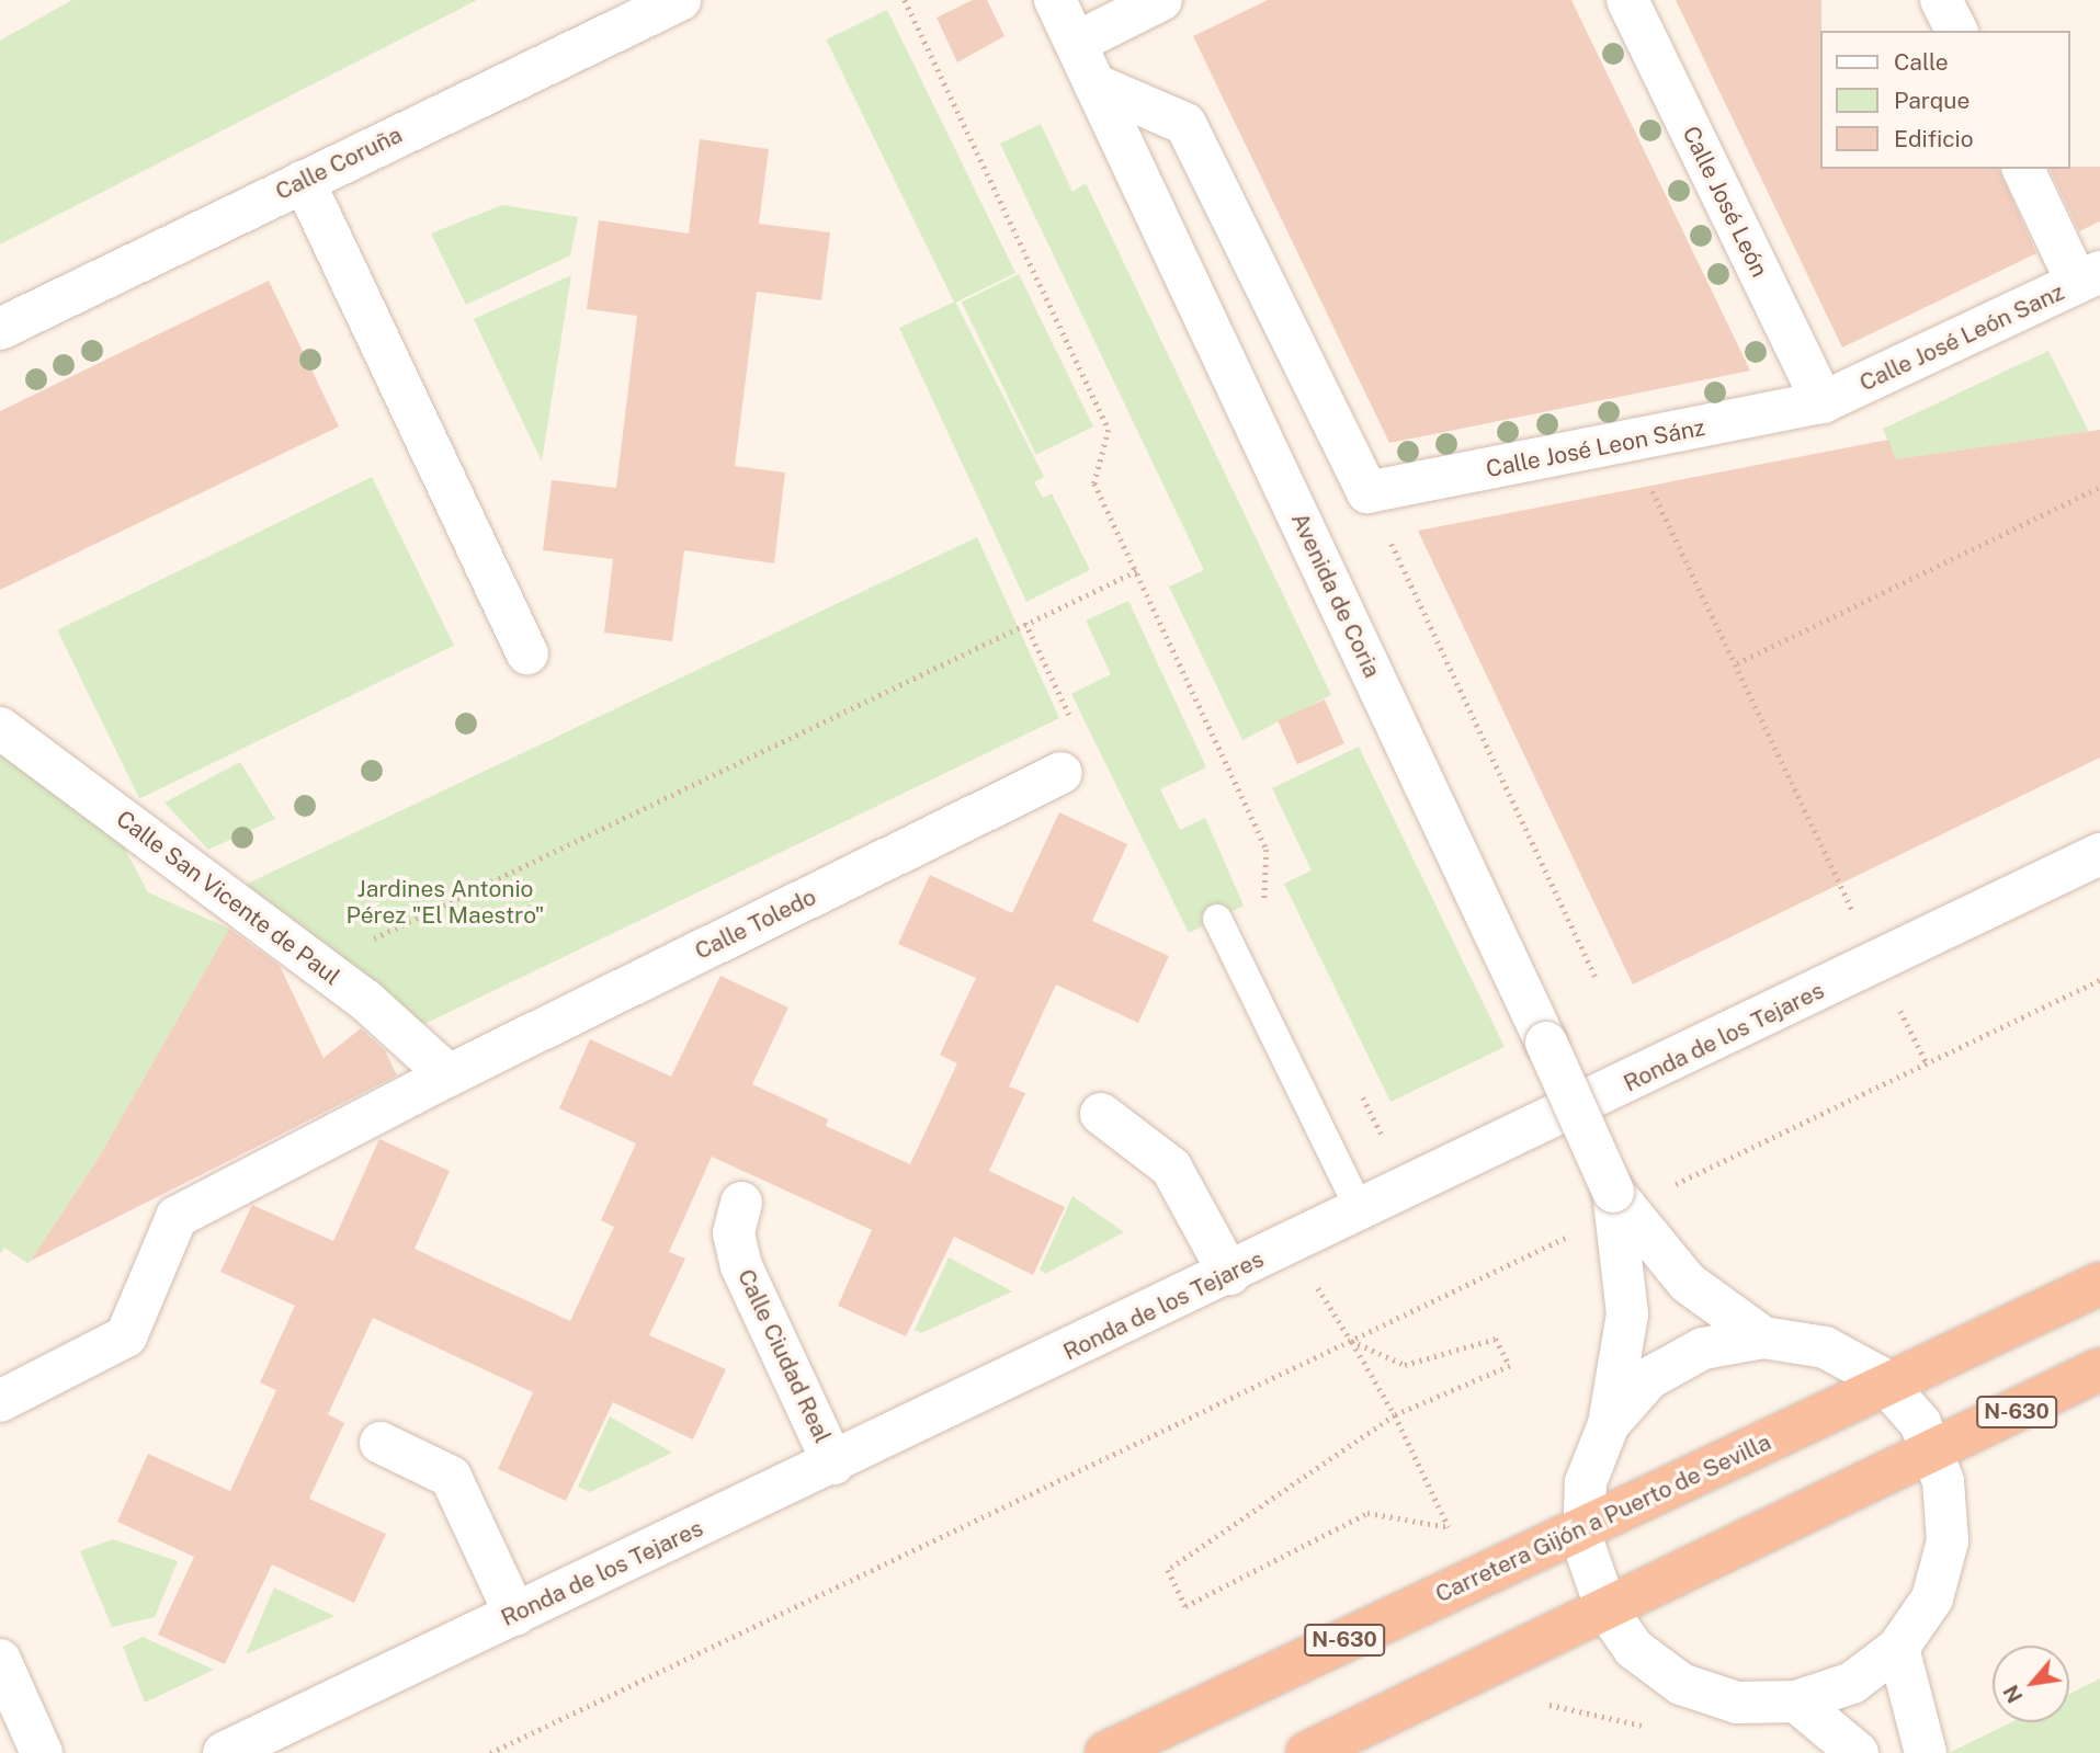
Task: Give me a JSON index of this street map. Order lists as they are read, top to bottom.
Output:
{
  "streets": {
    "highway": ["N-630", "Carretera Gijón a Puerto de Sevilla"],
    "street": [
      "Calle Coruña",
      "Calle José León",
      "Calle José León Sanz",
      "Calle José Leon Sánz",
      "Avenida de Coria",
      "Calle San Vicente de Paul",
      "Calle Toledo",
      "Ronda de los Tejares",
      "Calle Ciudad Real"
    ]
  },
  "crossings": [
    ["Calle José León", "Calle José León Sanz"],
    ["Calle José León", "Calle José Leon Sánz"],
    ["Calle José León Sanz", "Calle José Leon Sánz"],
    ["Calle San Vicente de Paul", "Calle Toledo"],
    ["Ronda de los Tejares", "Calle Ciudad Real"]
  ],
  "parks": ["Jardines Antonio Pérez \"El Maestro\""],
  "legend": ["Calle", "Parque", "Edificio"],
  "north": "bottom left"
}
